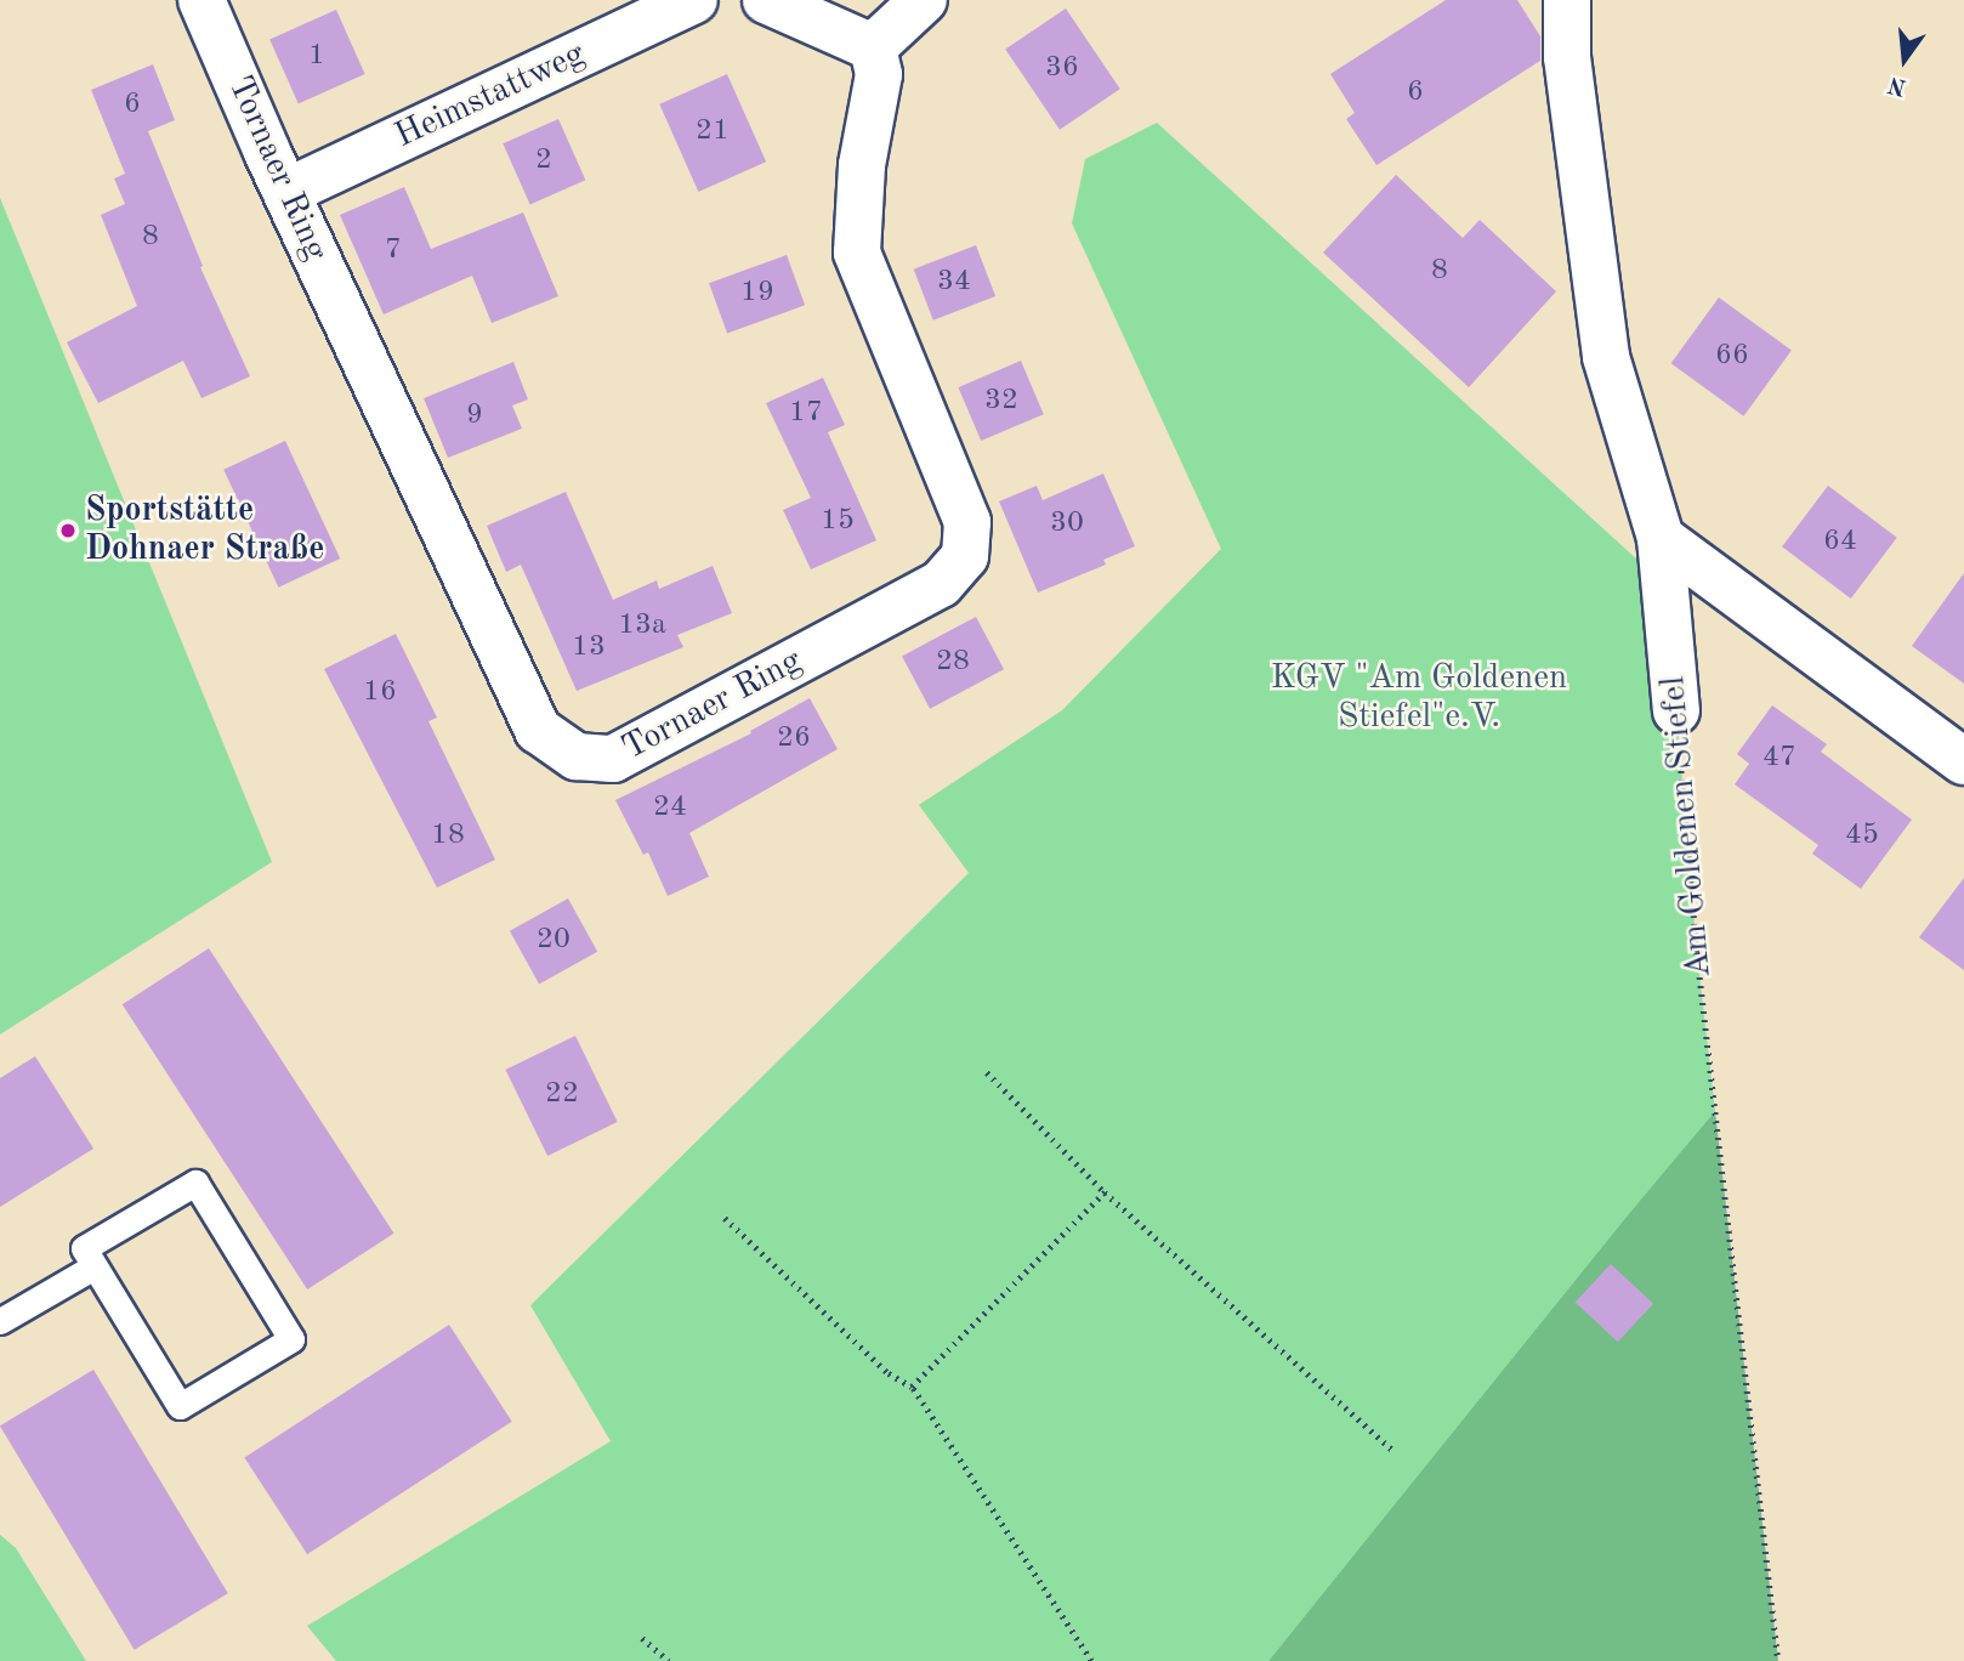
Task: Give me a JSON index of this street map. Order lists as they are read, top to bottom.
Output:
{
  "streets": {
    "street": ["Heimstattweg", "Tornaer Ring", "Am Goldenen Stiefel"]
  },
  "crossings": [
    ["Heimstattweg", "Tornaer Ring"]
  ],
  "parks": ["KGV \"Am Goldenen Stiefel\"e.V."],
  "places": ["Sportstätte Dohnaer Straße"],
  "house_numbers": [
    "1",
    "36",
    "6",
    "6",
    "21",
    "2",
    "8",
    "7",
    "8",
    "34",
    "19",
    "66",
    "32",
    "17",
    "9",
    "15",
    "30",
    "64",
    "13a",
    "13",
    "28",
    "16",
    "26",
    "47",
    "24",
    "18",
    "45",
    "20",
    "22"
  ],
  "north": "bottom"
}
